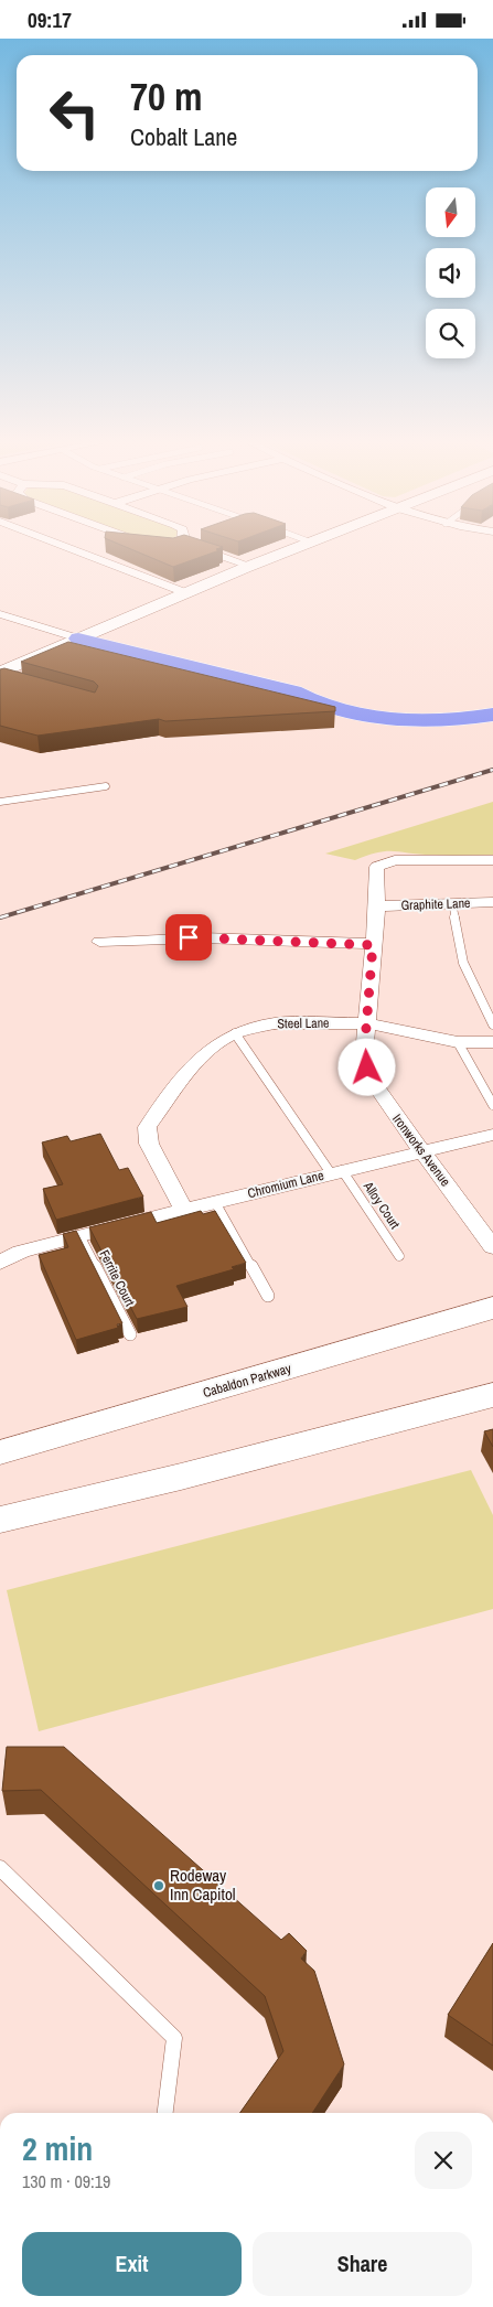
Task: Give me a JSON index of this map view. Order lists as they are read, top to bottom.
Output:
{
  "streets": {
    "main road": ["Cabaldon Parkway"],
    "street": [
      "Graphite Lane",
      "Steel Lane",
      "Ironworks Avenue",
      "Chromium Lane"
    ],
    "lane": ["Alloy Court", "Ferrite Court"]
  },
  "crossings": [
    ["Graphite Lane", "Ironworks Avenue"],
    ["Steel Lane", "Ironworks Avenue"],
    ["Steel Lane", "Chromium Lane"],
    ["Steel Lane", "Alloy Court"],
    ["Ironworks Avenue", "Chromium Lane"],
    ["Chromium Lane", "Alloy Court"],
    ["Chromium Lane", "Ferrite Court"]
  ],
  "places": ["Rodeway Inn Capitol"],
  "north": "bottom",
  "page": {
    "status": "09:17",
    "turn": ["70 m", "Cobalt Lane"],
    "heading": ["2 min", "130 m · 09:19"],
    "buttons": ["Exit", "Share"]
  }
}
